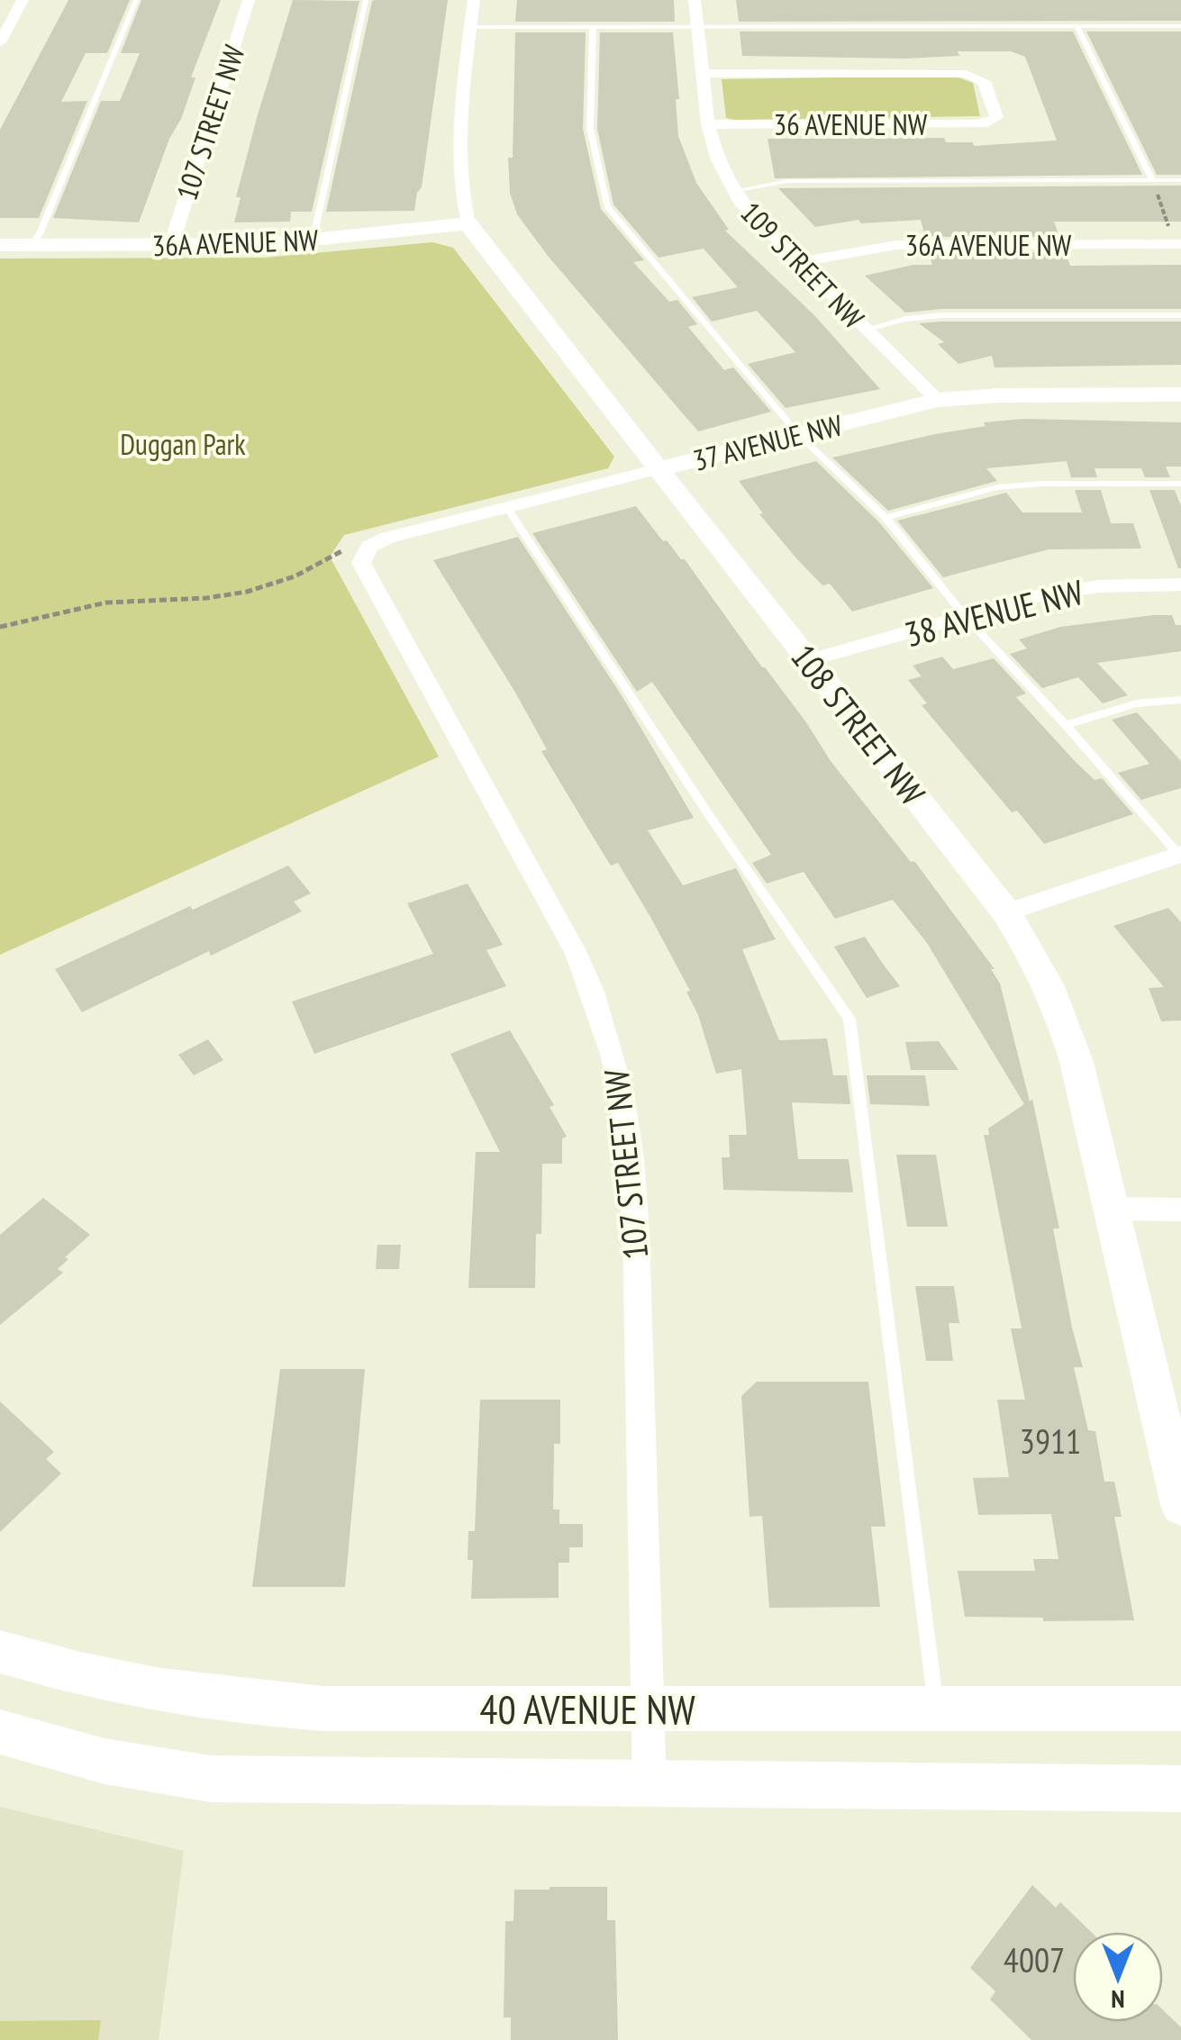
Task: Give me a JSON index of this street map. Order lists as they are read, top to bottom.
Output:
{
  "streets": {
    "street": [
      "107 STREET NW",
      "36 AVENUE NW",
      "36A AVENUE NW",
      "109 STREET NW",
      "37 AVENUE NW",
      "38 AVENUE NW",
      "108 STREET NW",
      "40 AVENUE NW"
    ]
  },
  "crossings": [
    ["107 STREET NW", "36A AVENUE NW"],
    ["107 STREET NW", "37 AVENUE NW"],
    ["107 STREET NW", "40 AVENUE NW"],
    ["36 AVENUE NW", "109 STREET NW"],
    ["36A AVENUE NW", "109 STREET NW"],
    ["36A AVENUE NW", "108 STREET NW"],
    ["109 STREET NW", "37 AVENUE NW"],
    ["37 AVENUE NW", "108 STREET NW"],
    ["38 AVENUE NW", "108 STREET NW"]
  ],
  "parks": ["Duggan Park"],
  "house_numbers": ["3911", "4007"],
  "north": "bottom"
}
